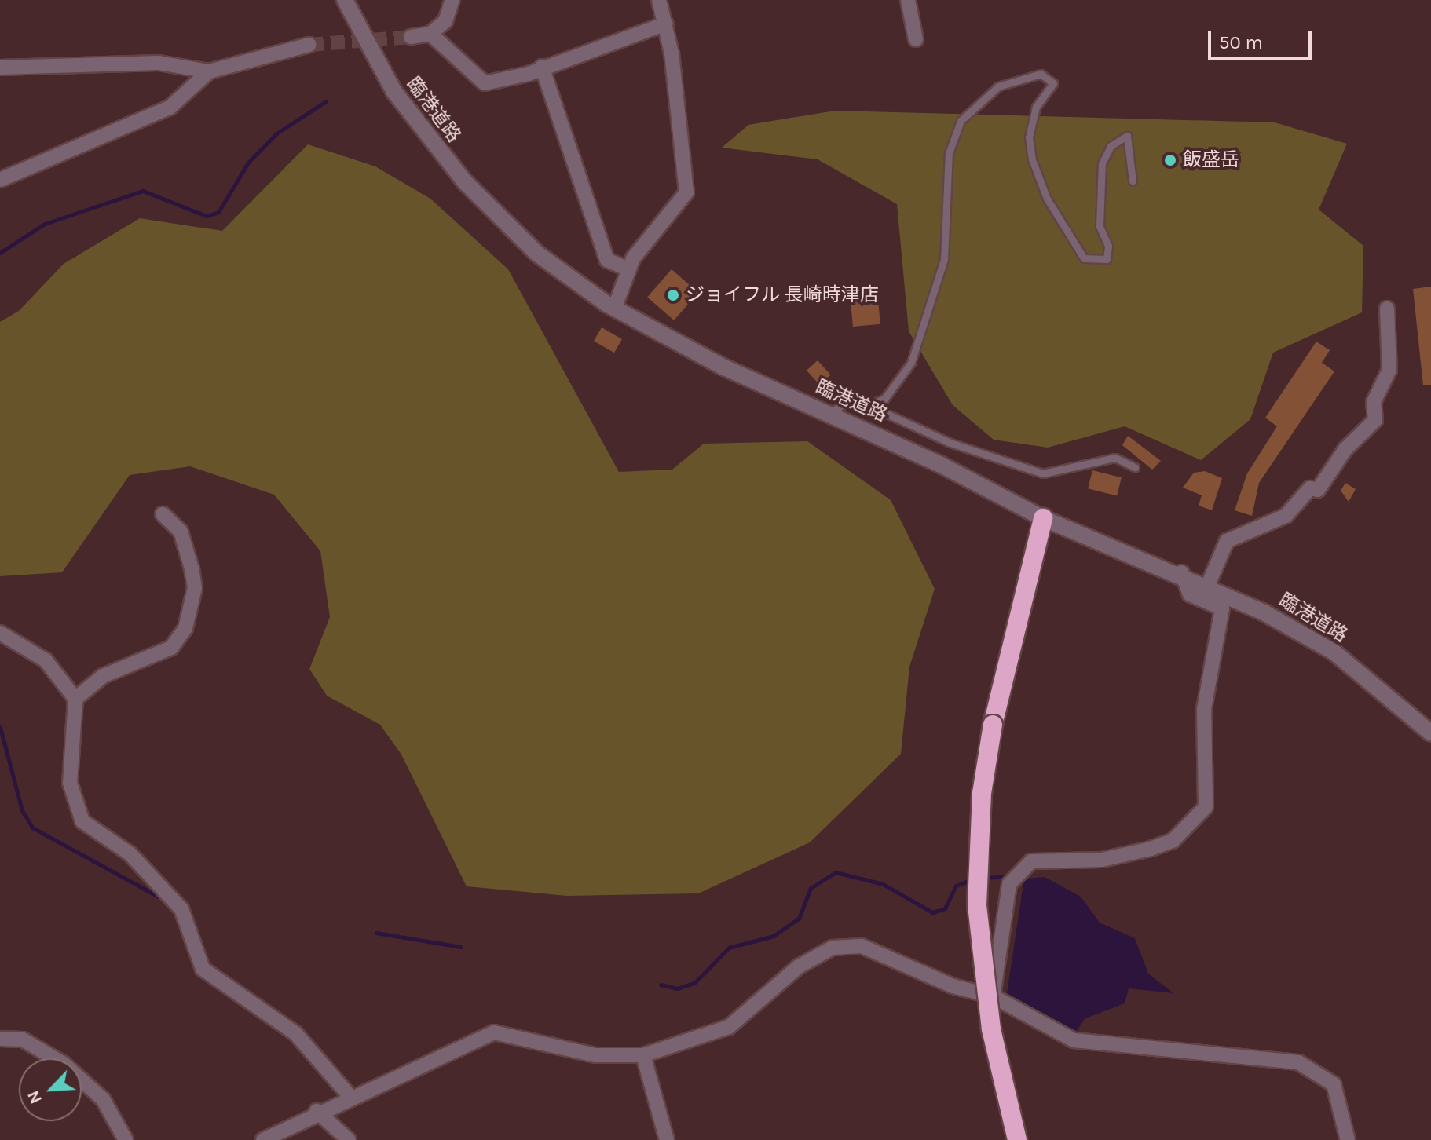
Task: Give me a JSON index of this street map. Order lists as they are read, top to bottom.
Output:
{
  "streets": {
    "street": ["臨港道路"]
  },
  "places": ["飯盛岳", "ジョイフル 長崎時津店"],
  "scale_bar": "50 m",
  "north": "bottom left"
}
